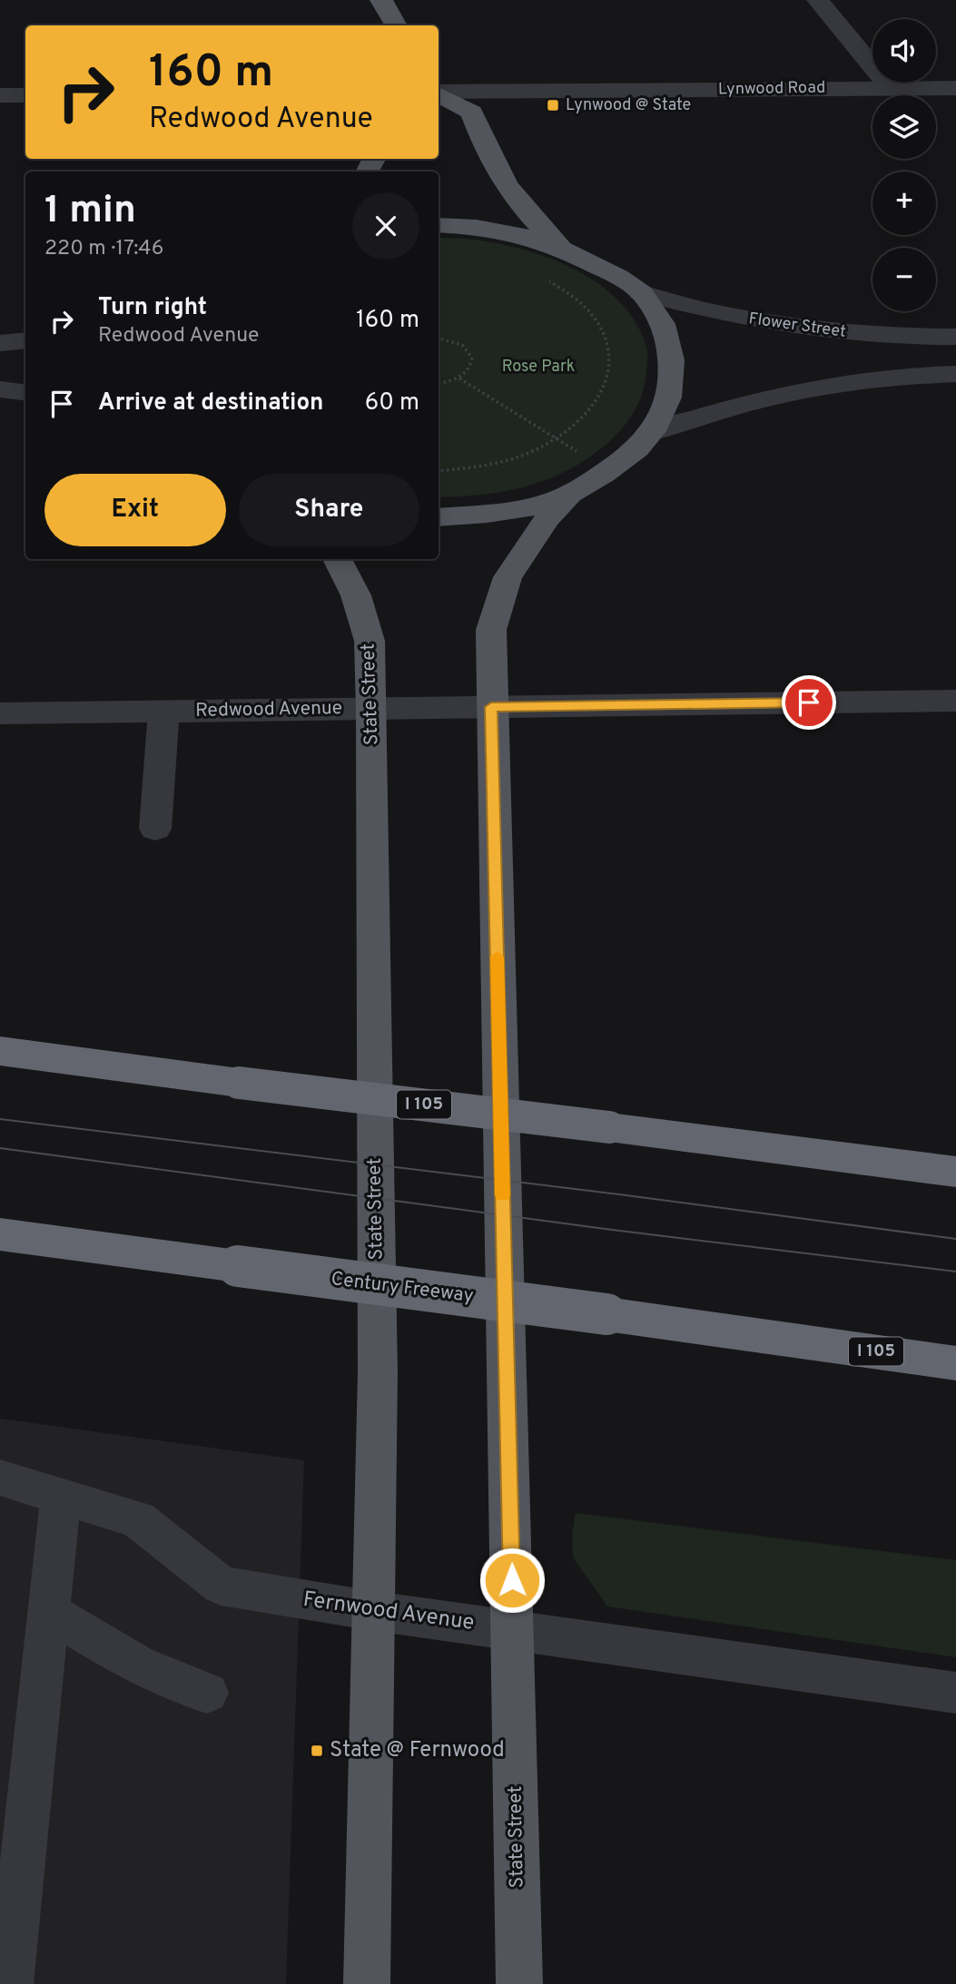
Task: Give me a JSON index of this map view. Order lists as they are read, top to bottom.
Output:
{
  "streets": {
    "highway": ["I 105", "Century Freeway"],
    "main road": ["State Street"],
    "street": [
      "Lynwood Road",
      "Flower Street",
      "Redwood Avenue",
      "Fernwood Avenue"
    ]
  },
  "crossings": [
    ["State Street", "Redwood Avenue"],
    ["State Street", "Fernwood Avenue"]
  ],
  "parks": ["Rose Park"],
  "places": {
    "transit": ["Lynwood @ State", "State @ Fernwood"]
  },
  "page": {
    "map_buttons": ["+", "−"],
    "turn": ["160 m", "Redwood Avenue"],
    "heading": ["1 min", "220 m · 17:46"],
    "list": [
      {
        "name": "Turn right",
        "note": "Redwood Avenue",
        "value": "160 m"
      },
      {
        "name": "Arrive at destination",
        "value": "60 m"
      }
    ],
    "buttons": ["Exit", "Share"]
  }
}
